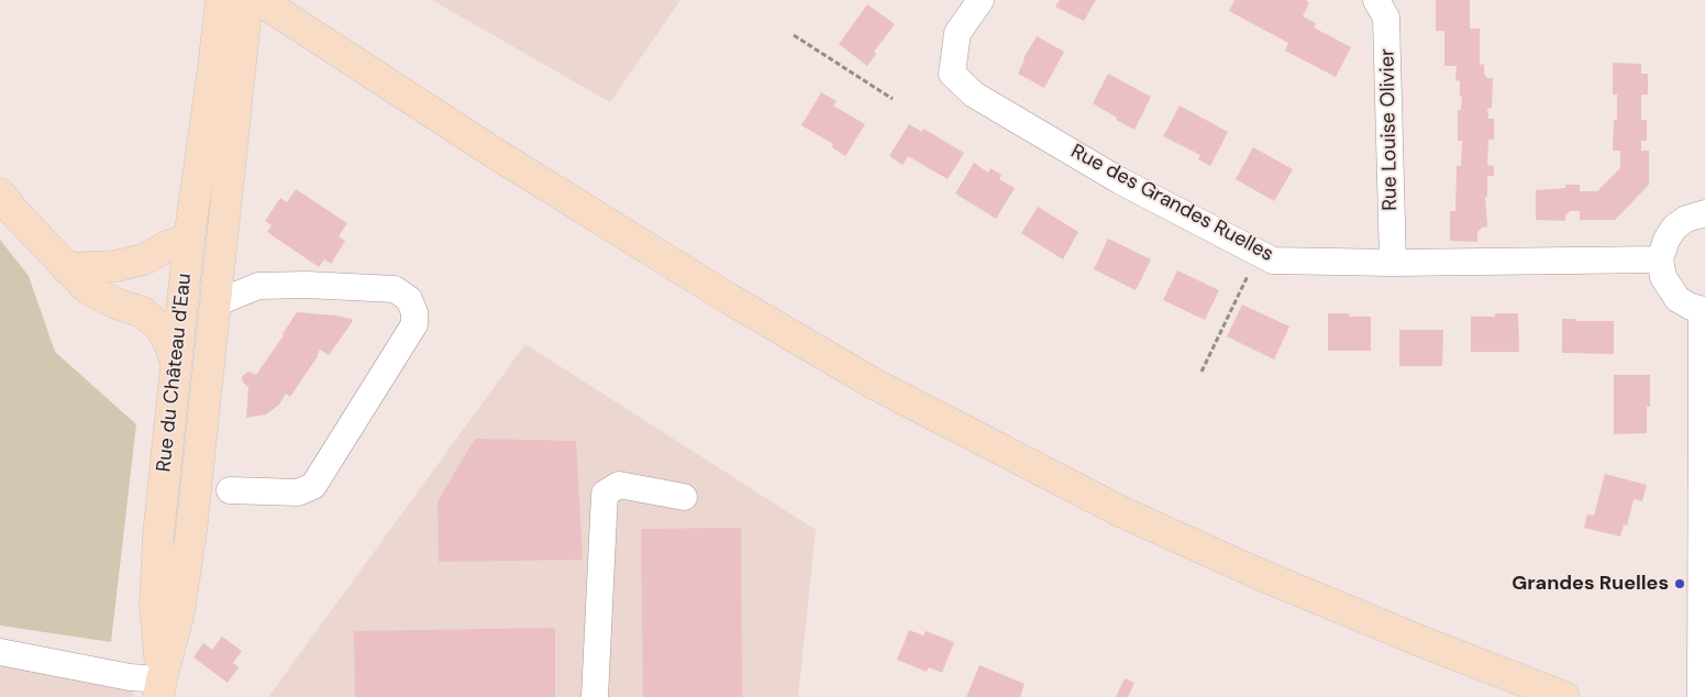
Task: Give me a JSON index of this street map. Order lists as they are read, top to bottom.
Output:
{
  "streets": {
    "main road": ["Rue du Château d'Eau"],
    "street": ["Rue Louise Olivier", "Rue des Grandes Ruelles"]
  },
  "crossings": [
    ["Rue Louise Olivier", "Rue des Grandes Ruelles"]
  ],
  "places": ["Grandes Ruelles"]
}
